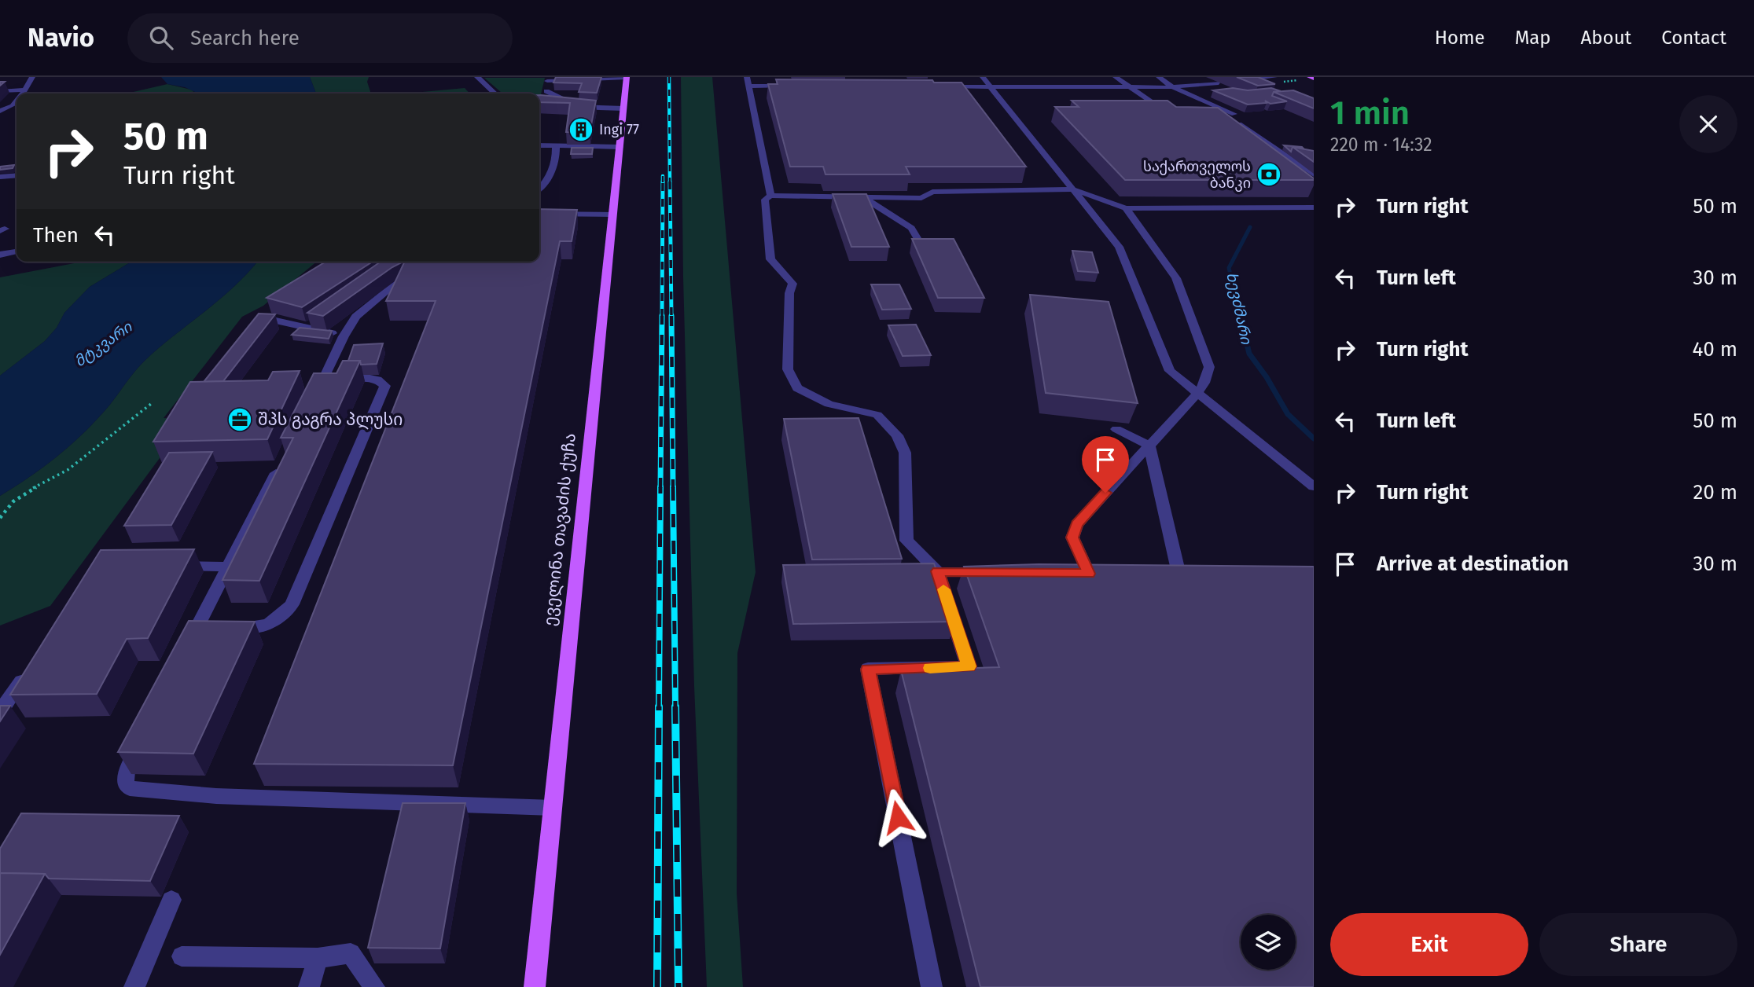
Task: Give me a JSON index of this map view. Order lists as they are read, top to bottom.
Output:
{
  "streets": {
    "main road": ["ეველინა თავაძის ქუჩა"]
  },
  "water": ["ხევძმარი", "მტკვარი"],
  "places": {
    "building": ["Ingi 77"],
    "bank": ["საქართველოს ბანკი"],
    "office": ["შპს გაგრა პლუსი"]
  },
  "page": {
    "header": "Navio",
    "search": "Search here",
    "nav": [
      "Home",
      "Map",
      "About",
      "Contact"
    ],
    "heading": ["1 min", "220 m · 14:32"],
    "turn": ["50 m", "Turn right"],
    "list": [
      {
        "name": "Turn right",
        "value": "50 m"
      },
      {
        "name": "Turn left",
        "value": "30 m"
      },
      {
        "name": "Turn right",
        "value": "40 m"
      },
      {
        "name": "Turn left",
        "value": "50 m"
      },
      {
        "name": "Turn right",
        "value": "20 m"
      },
      {
        "name": "Arrive at destination",
        "value": "30 m"
      }
    ],
    "then": "Then",
    "buttons": ["Exit", "Share"]
  }
}
